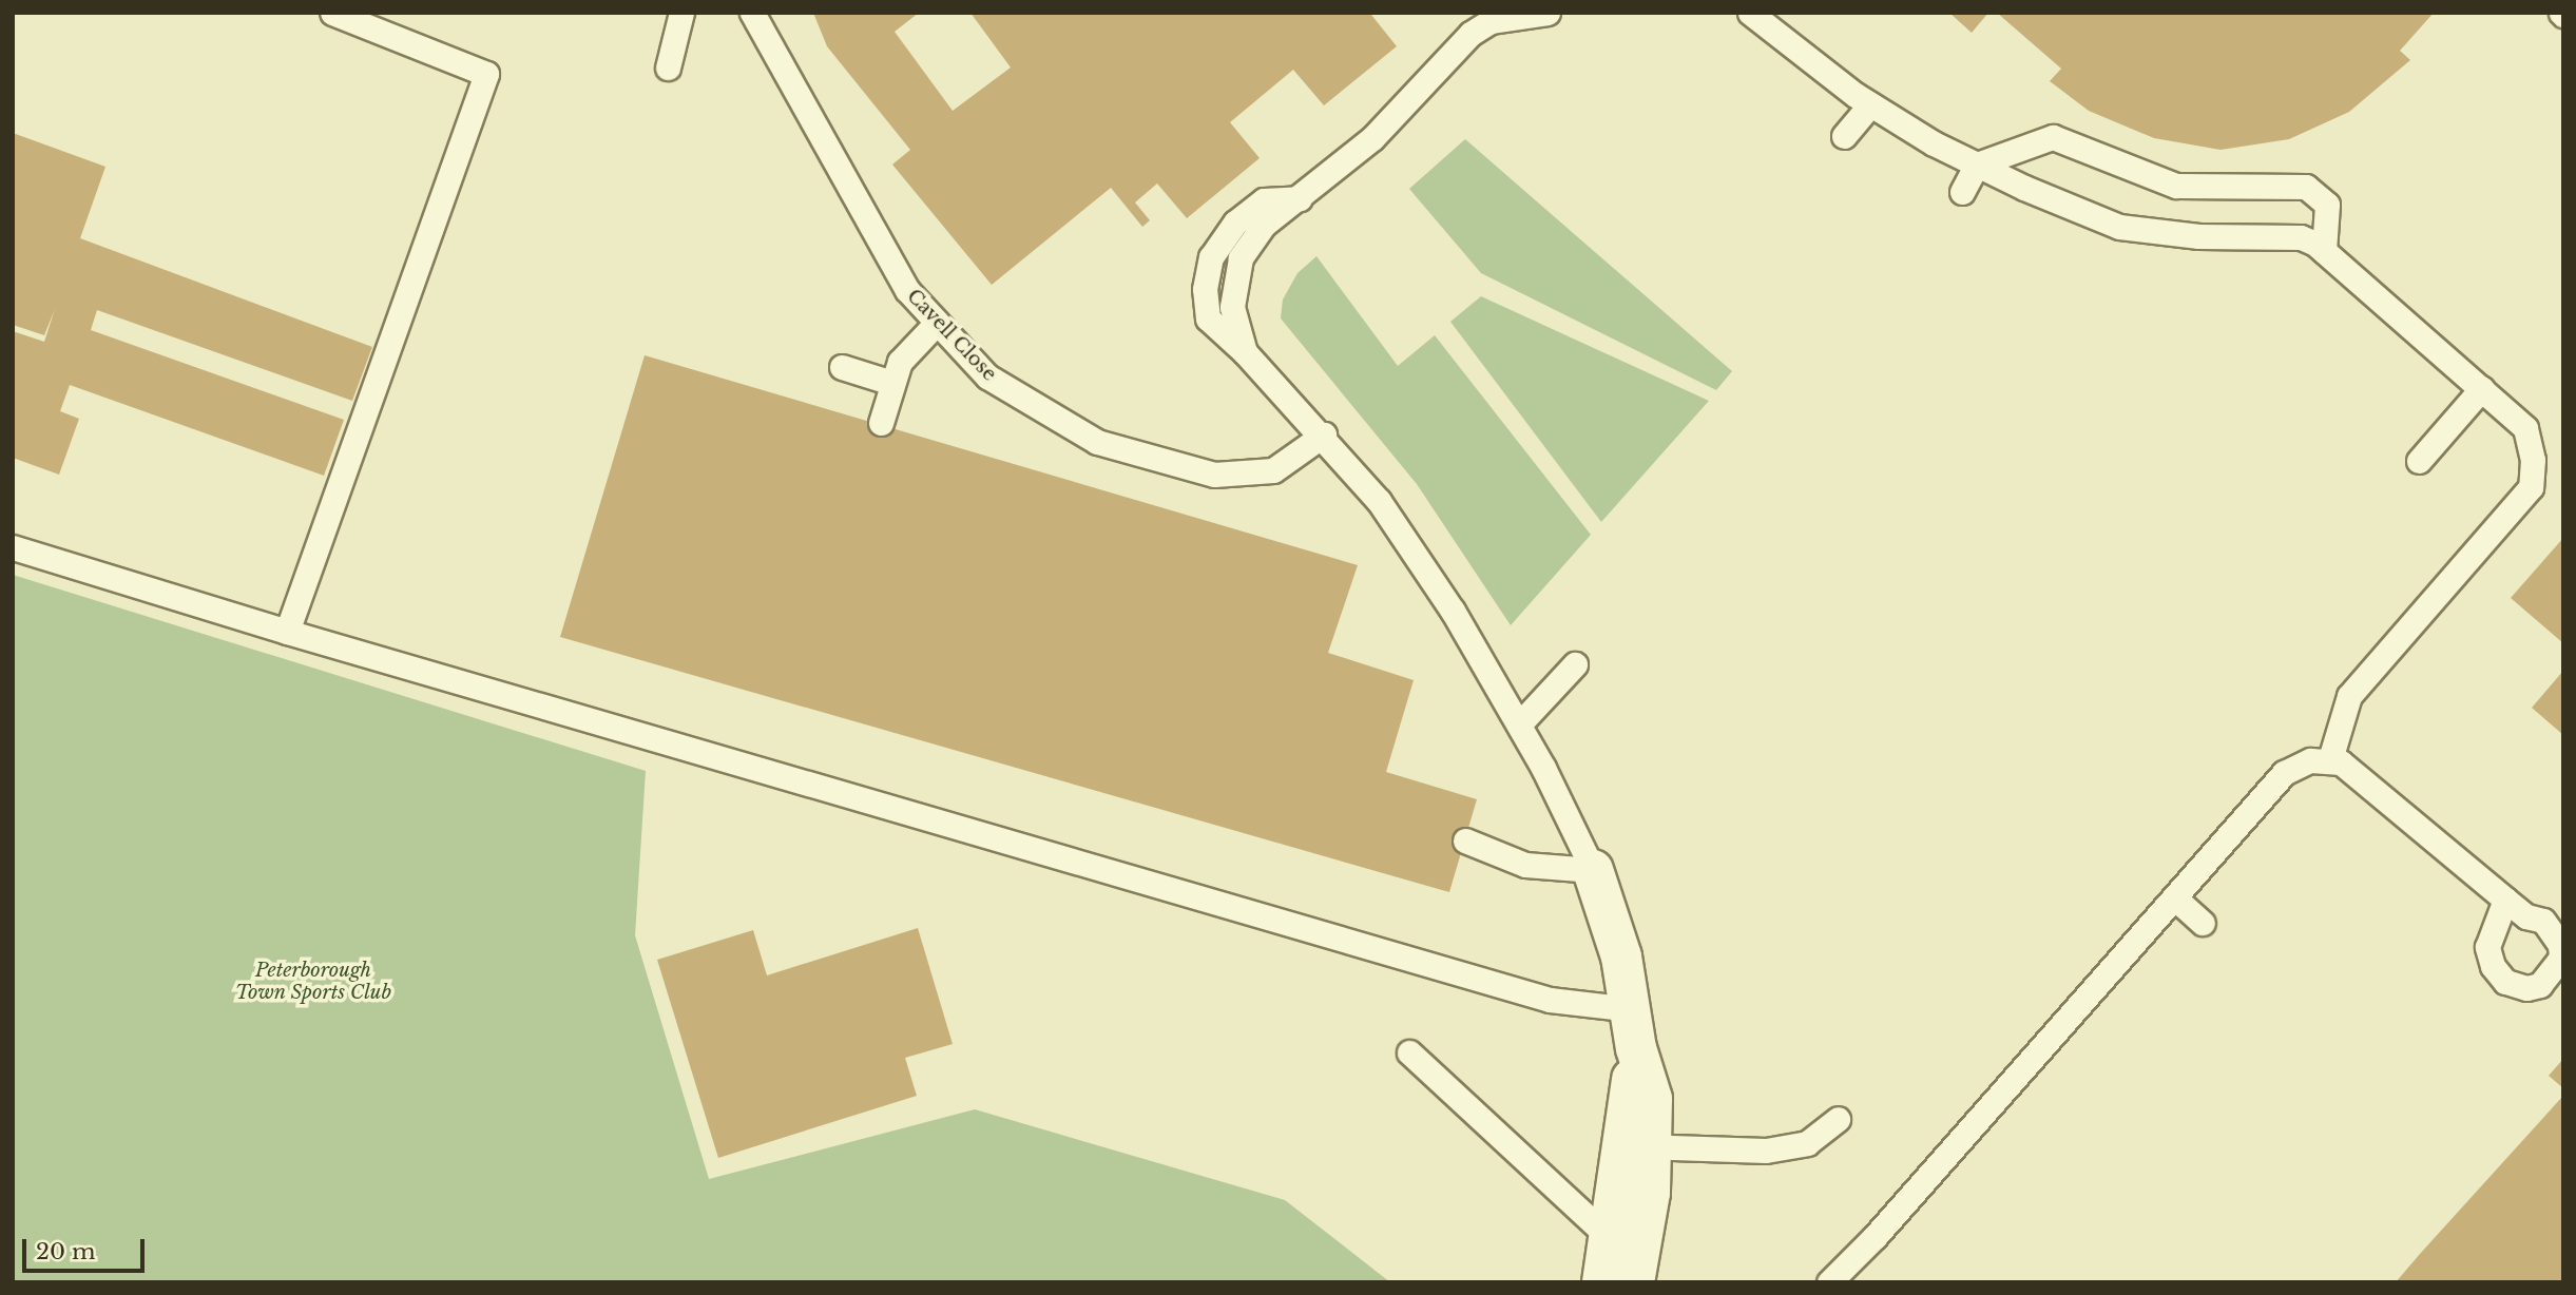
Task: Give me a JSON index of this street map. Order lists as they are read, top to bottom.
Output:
{
  "streets": {
    "lane": ["Cavell Close"]
  },
  "parks": ["Peterborough Town Sports Club"],
  "scale_bar": "20 m"
}
